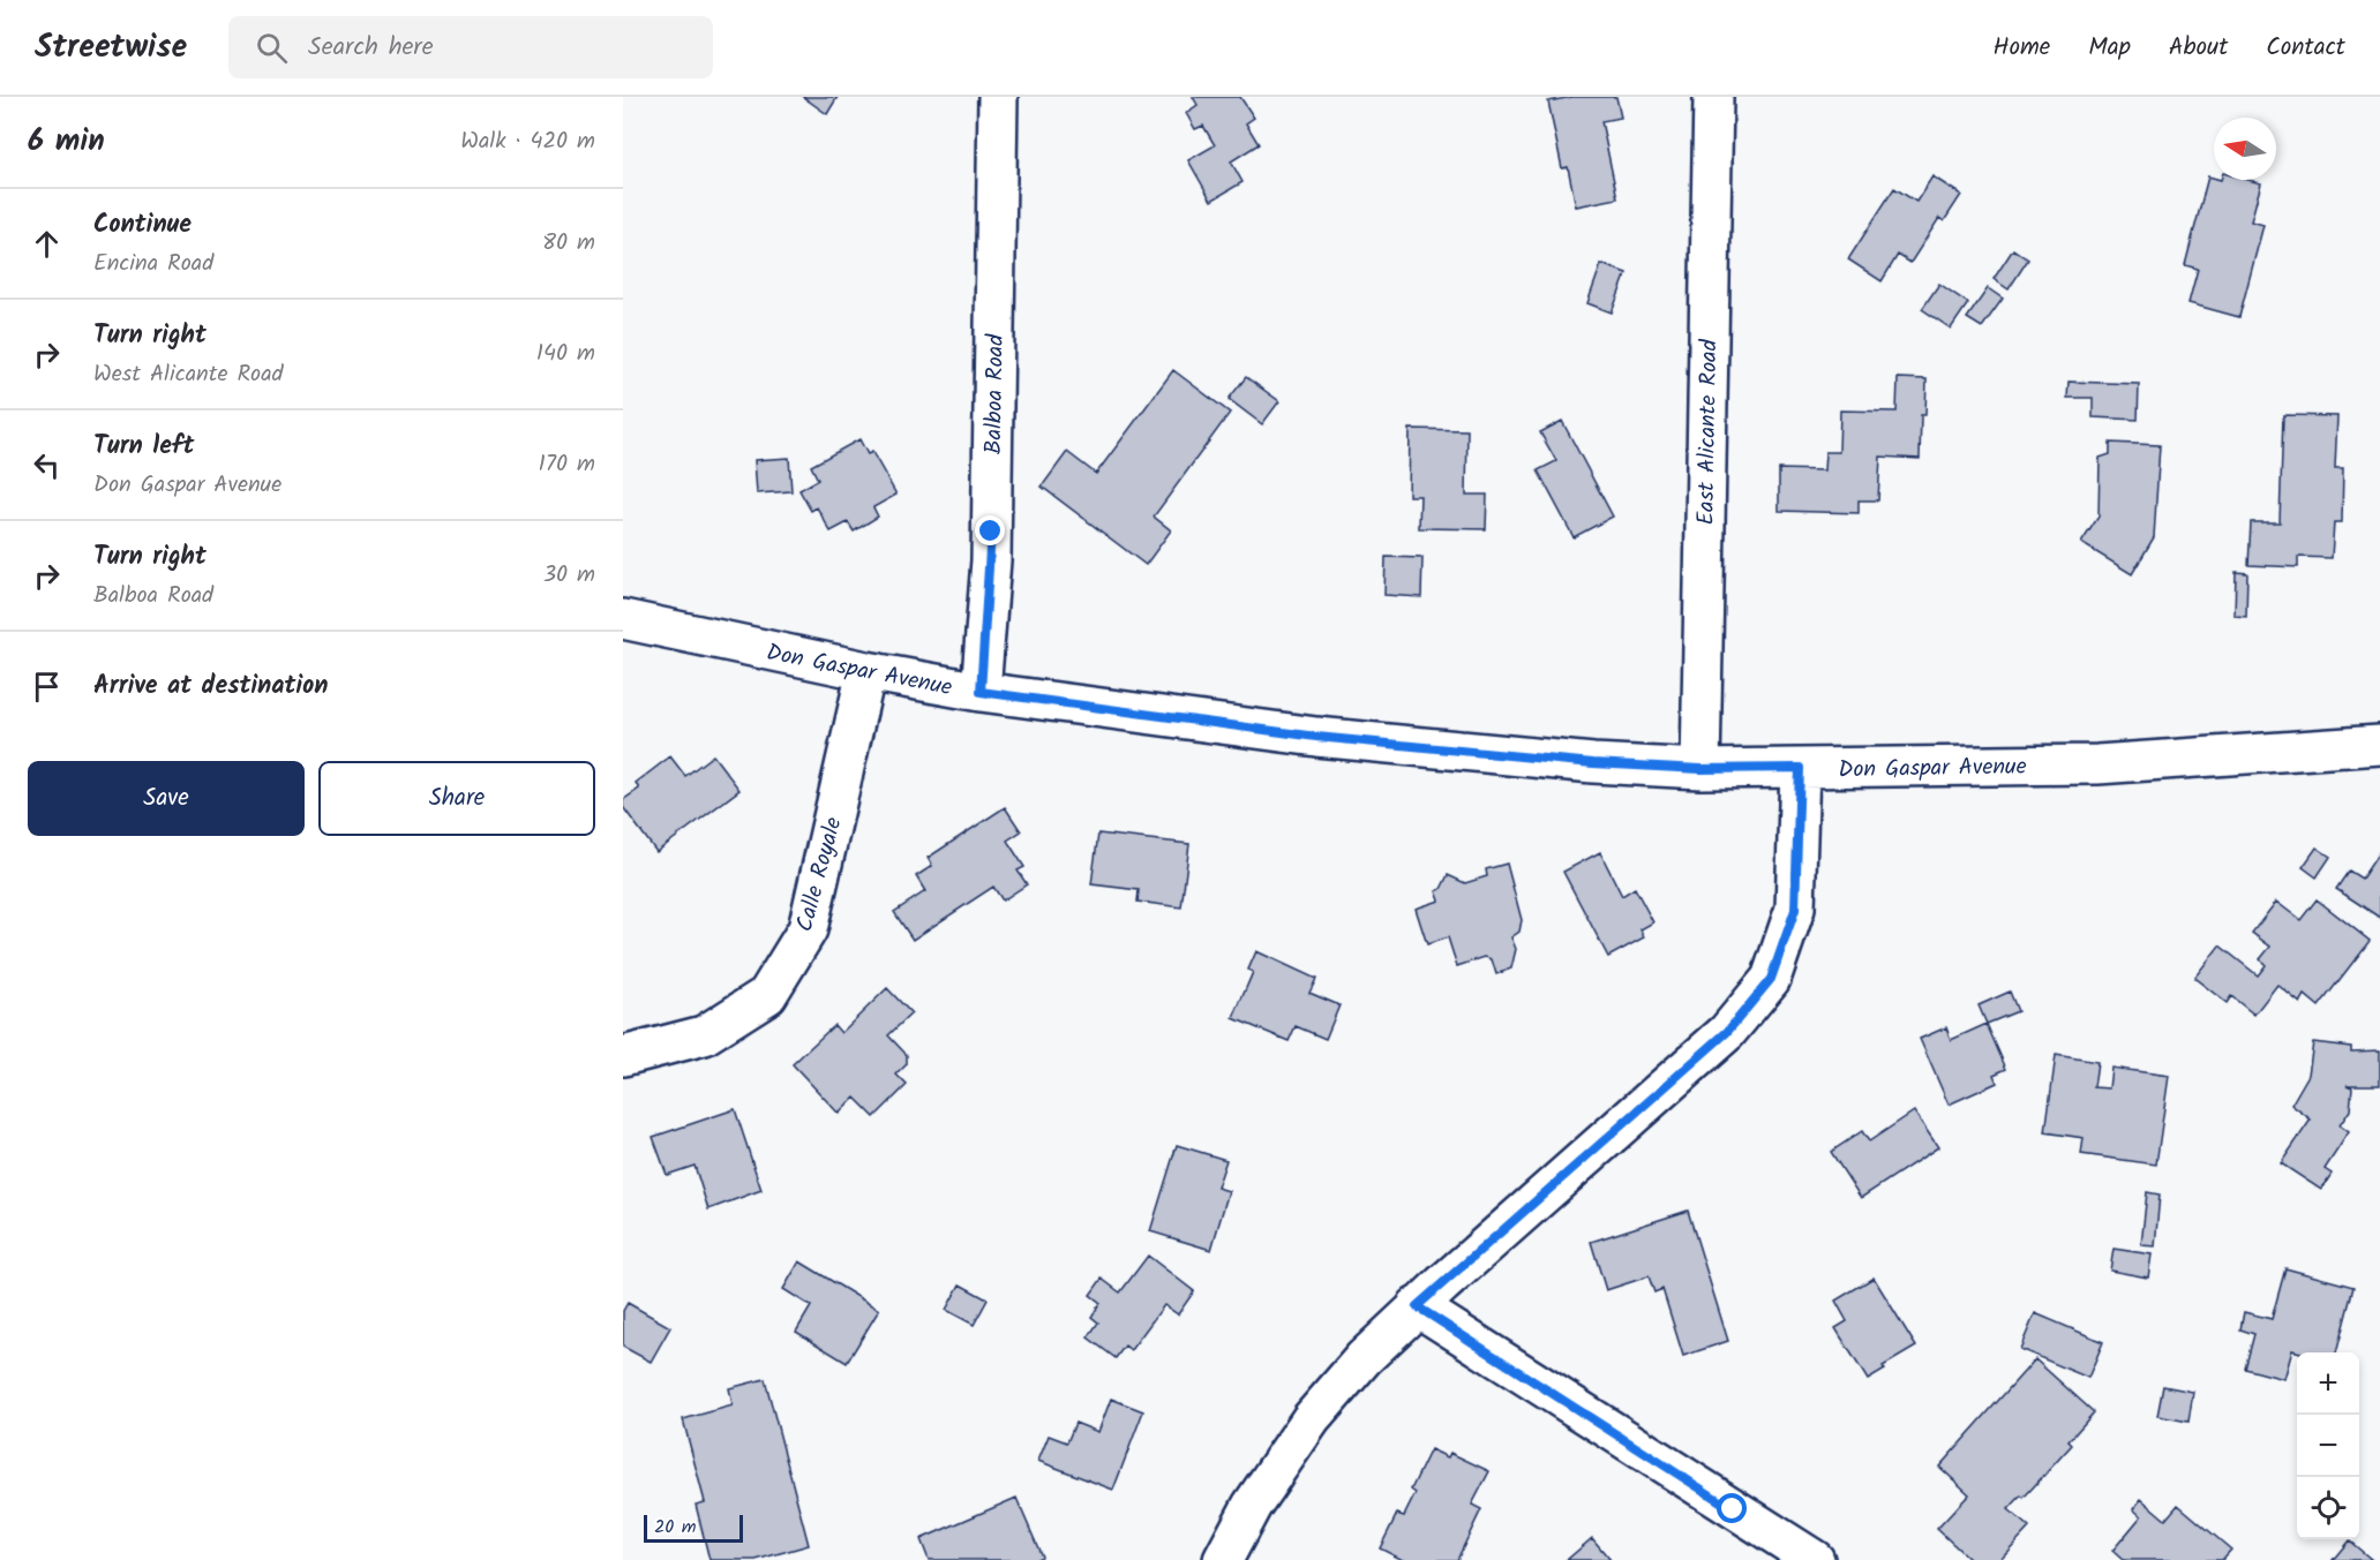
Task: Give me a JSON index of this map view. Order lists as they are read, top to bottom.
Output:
{
  "streets": {
    "street": [
      "Balboa Road",
      "East Alicante Road",
      "Don Gaspar Avenue",
      "Calle Royale"
    ]
  },
  "crossings": [
    ["Balboa Road", "Don Gaspar Avenue"],
    ["East Alicante Road", "Don Gaspar Avenue"],
    ["Don Gaspar Avenue", "Calle Royale"]
  ],
  "scale_bar": "20 m",
  "north": "left",
  "page": {
    "header": "Streetwise",
    "search": "Search here",
    "nav": [
      "Home",
      "Map",
      "About",
      "Contact"
    ],
    "heading": ["6 min", "Walk · 420 m"],
    "list": [
      ["Continue", "Encina Road", "80 m"],
      ["Turn right", "West Alicante Road", "140 m"],
      ["Turn left", "Don Gaspar Avenue", "170 m"],
      ["Turn right", "Balboa Road", "30 m"],
      "Arrive at destination"
    ],
    "buttons": ["Save", "Share"],
    "map_buttons": ["+", "−"],
    "scale": "20 m"
  }
}
